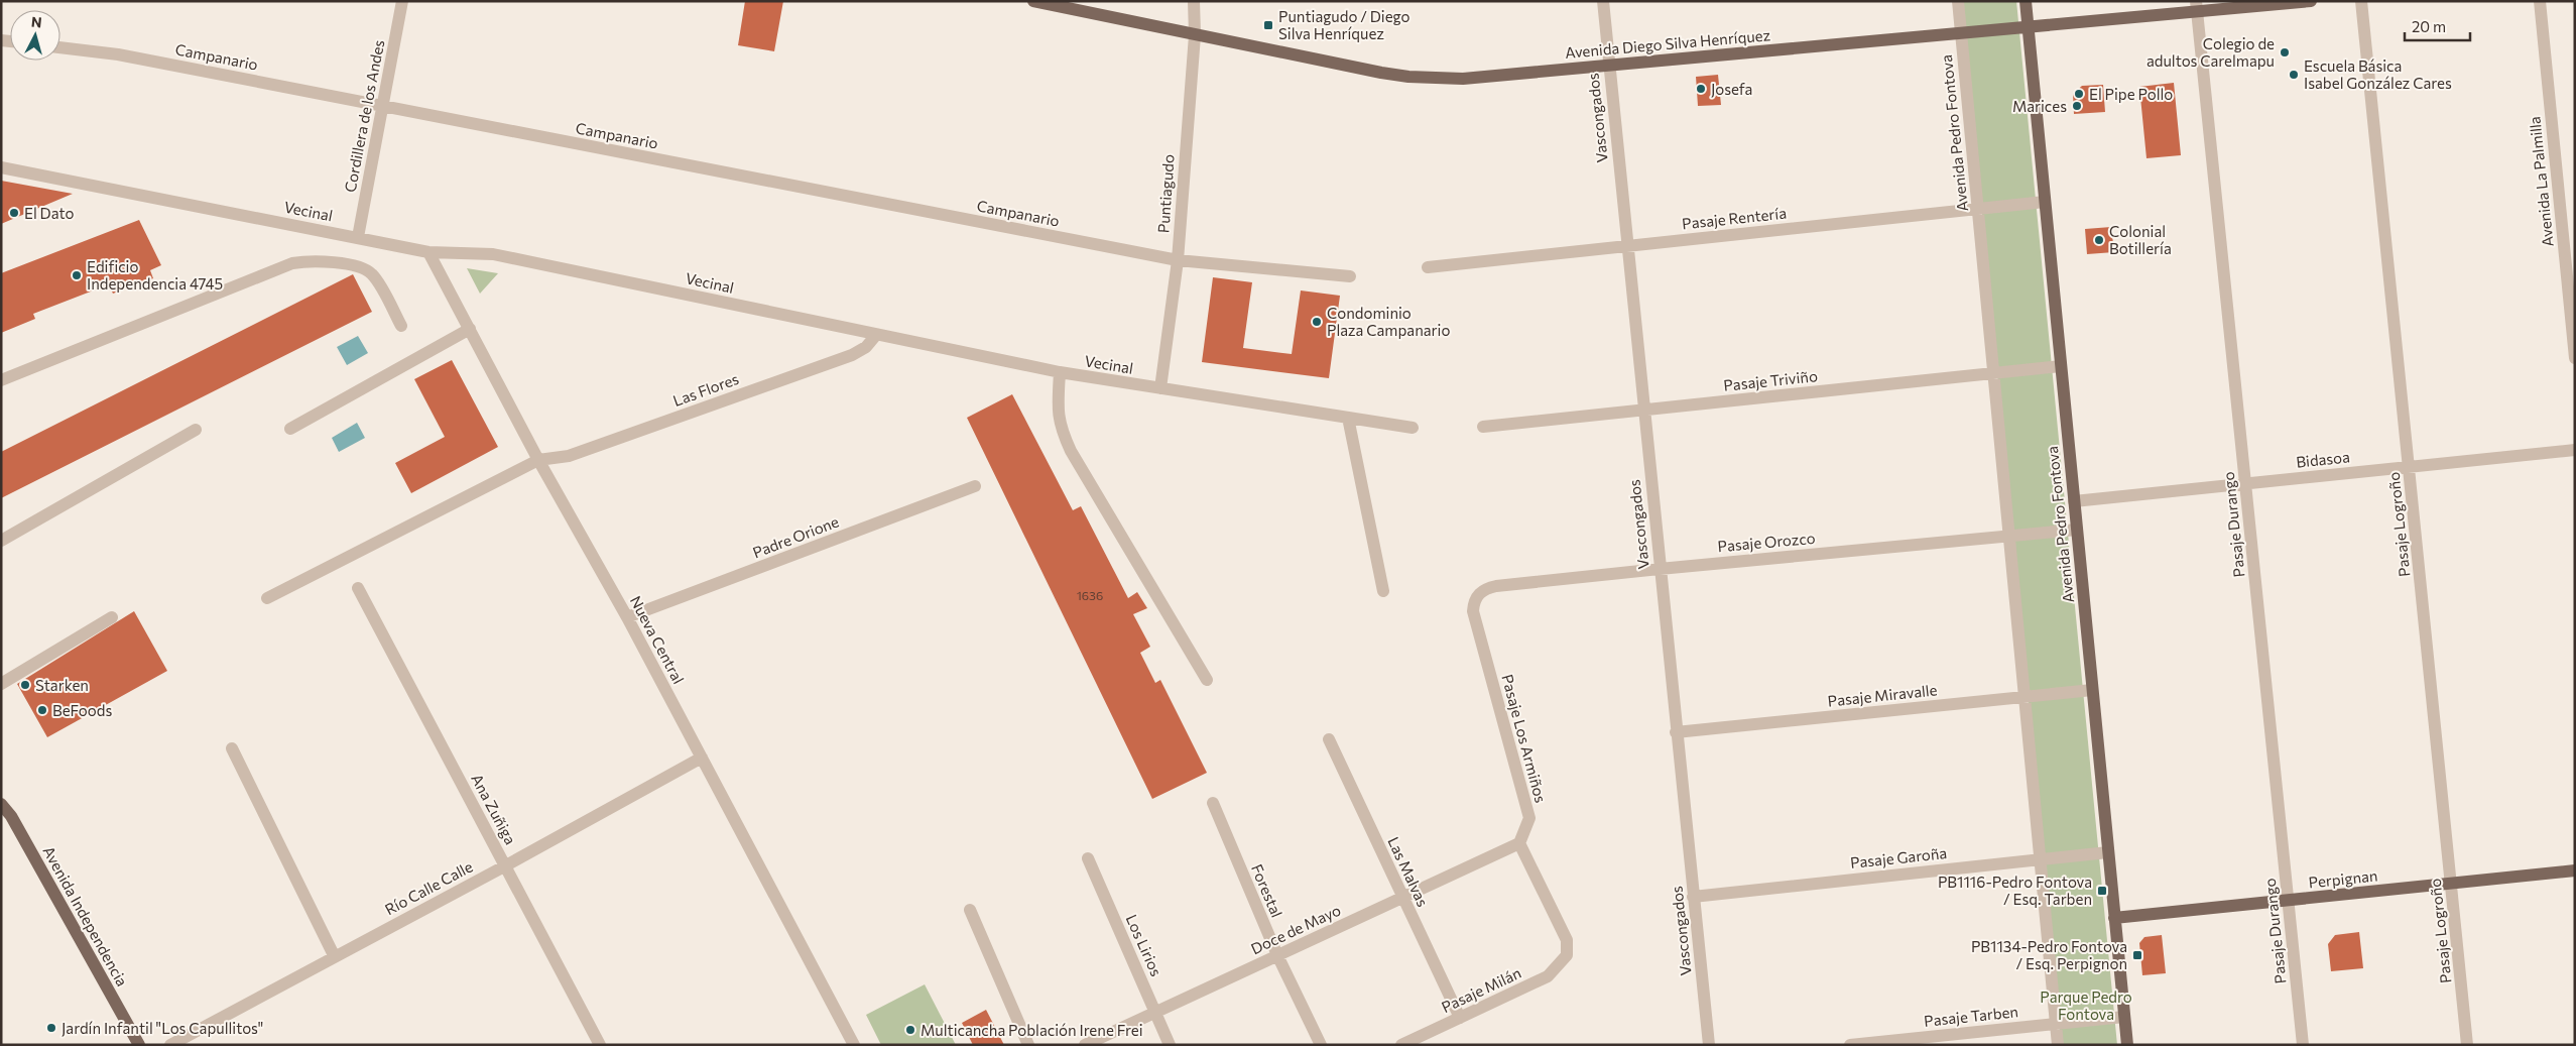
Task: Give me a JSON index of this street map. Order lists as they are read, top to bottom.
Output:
{
  "streets": {
    "main road": [
      "Avenida Diego Silva Henríquez",
      "Avenida Pedro Fontova",
      "Perpignan",
      "Avenida Independencia"
    ],
    "street": [
      "Campanario",
      "Cordillera de los Andes",
      "Vascongados",
      "Avenida La Palmilla",
      "Puntiagudo",
      "Vecinal",
      "Pasaje Rentería",
      "Pasaje Triviño",
      "Las Flores",
      "Bidasoa",
      "Pasaje Durango",
      "Pasaje Logroño",
      "Padre Orione",
      "Pasaje Orozco",
      "Nueva Central",
      "Pasaje Miravalle",
      "Pasaje Los Armiños",
      "Ana Zuñiga",
      "Pasaje Garoña",
      "Las Malvas",
      "Río Calle Calle",
      "Forestal",
      "Doce de Mayo",
      "Los Lirios",
      "Pasaje Milán",
      "Pasaje Tarben"
    ]
  },
  "crossings": [
    ["Avenida Diego Silva Henríquez", "Vascongados"],
    ["Avenida Diego Silva Henríquez", "Avenida Pedro Fontova"],
    ["Avenida Diego Silva Henríquez", "Puntiagudo"],
    ["Avenida Diego Silva Henríquez", "Pasaje Durango"],
    ["Campanario", "Cordillera de los Andes"],
    ["Campanario", "Puntiagudo"],
    ["Cordillera de los Andes", "Vecinal"],
    ["Vascongados", "Pasaje Rentería"],
    ["Vascongados", "Pasaje Triviño"],
    ["Vascongados", "Pasaje Orozco"],
    ["Vascongados", "Pasaje Miravalle"],
    ["Vascongados", "Pasaje Garoña"],
    ["Avenida Pedro Fontova", "Pasaje Rentería"],
    ["Avenida Pedro Fontova", "Pasaje Triviño"],
    ["Avenida Pedro Fontova", "Bidasoa"],
    ["Avenida Pedro Fontova", "Pasaje Orozco"],
    ["Avenida Pedro Fontova", "Pasaje Miravalle"],
    ["Avenida Pedro Fontova", "Pasaje Garoña"],
    ["Avenida Pedro Fontova", "Perpignan"],
    ["Avenida Pedro Fontova", "Pasaje Tarben"],
    ["Puntiagudo", "Vecinal"],
    ["Vecinal", "Las Flores"],
    ["Vecinal", "Nueva Central"],
    ["Las Flores", "Nueva Central"],
    ["Bidasoa", "Pasaje Durango"],
    ["Bidasoa", "Pasaje Logroño"],
    ["Pasaje Durango", "Perpignan"],
    ["Pasaje Logroño", "Perpignan"],
    ["Padre Orione", "Nueva Central"],
    ["Pasaje Orozco", "Pasaje Los Armiños"],
    ["Nueva Central", "Río Calle Calle"],
    ["Pasaje Los Armiños", "Doce de Mayo"],
    ["Pasaje Los Armiños", "Pasaje Milán"],
    ["Ana Zuñiga", "Río Calle Calle"],
    ["Las Malvas", "Doce de Mayo"],
    ["Las Malvas", "Pasaje Milán"],
    ["Forestal", "Doce de Mayo"],
    ["Doce de Mayo", "Los Lirios"],
    ["Doce de Mayo", "Pasaje Milán"]
  ],
  "parks": ["Parque Pedro Fontova"],
  "places": {
    "transit": ["Puntiagudo / Diego Silva Henríquez", "PB1116-Pedro Fontova / Esq. Tarben", "PB1134-Pedro Fontova / Esq. Perpignon"],
    "other": [
      "Colegio de adultos Carelmapu",
      "Escuela Básica Isabel González Cares",
      "Josefa",
      "El Pipe Pollo",
      "Marices",
      "El Dato",
      "Colonial Botillería",
      "Edificio Independencia 4745",
      "Condominio Plaza Campanario",
      "Starken",
      "BeFoods",
      "Jardín Infantil \"Los Capullitos\"",
      "Multicancha Población Irene Frei"
    ]
  },
  "house_numbers": ["1636"],
  "scale_bar": "20 m",
  "north": "top"
}
